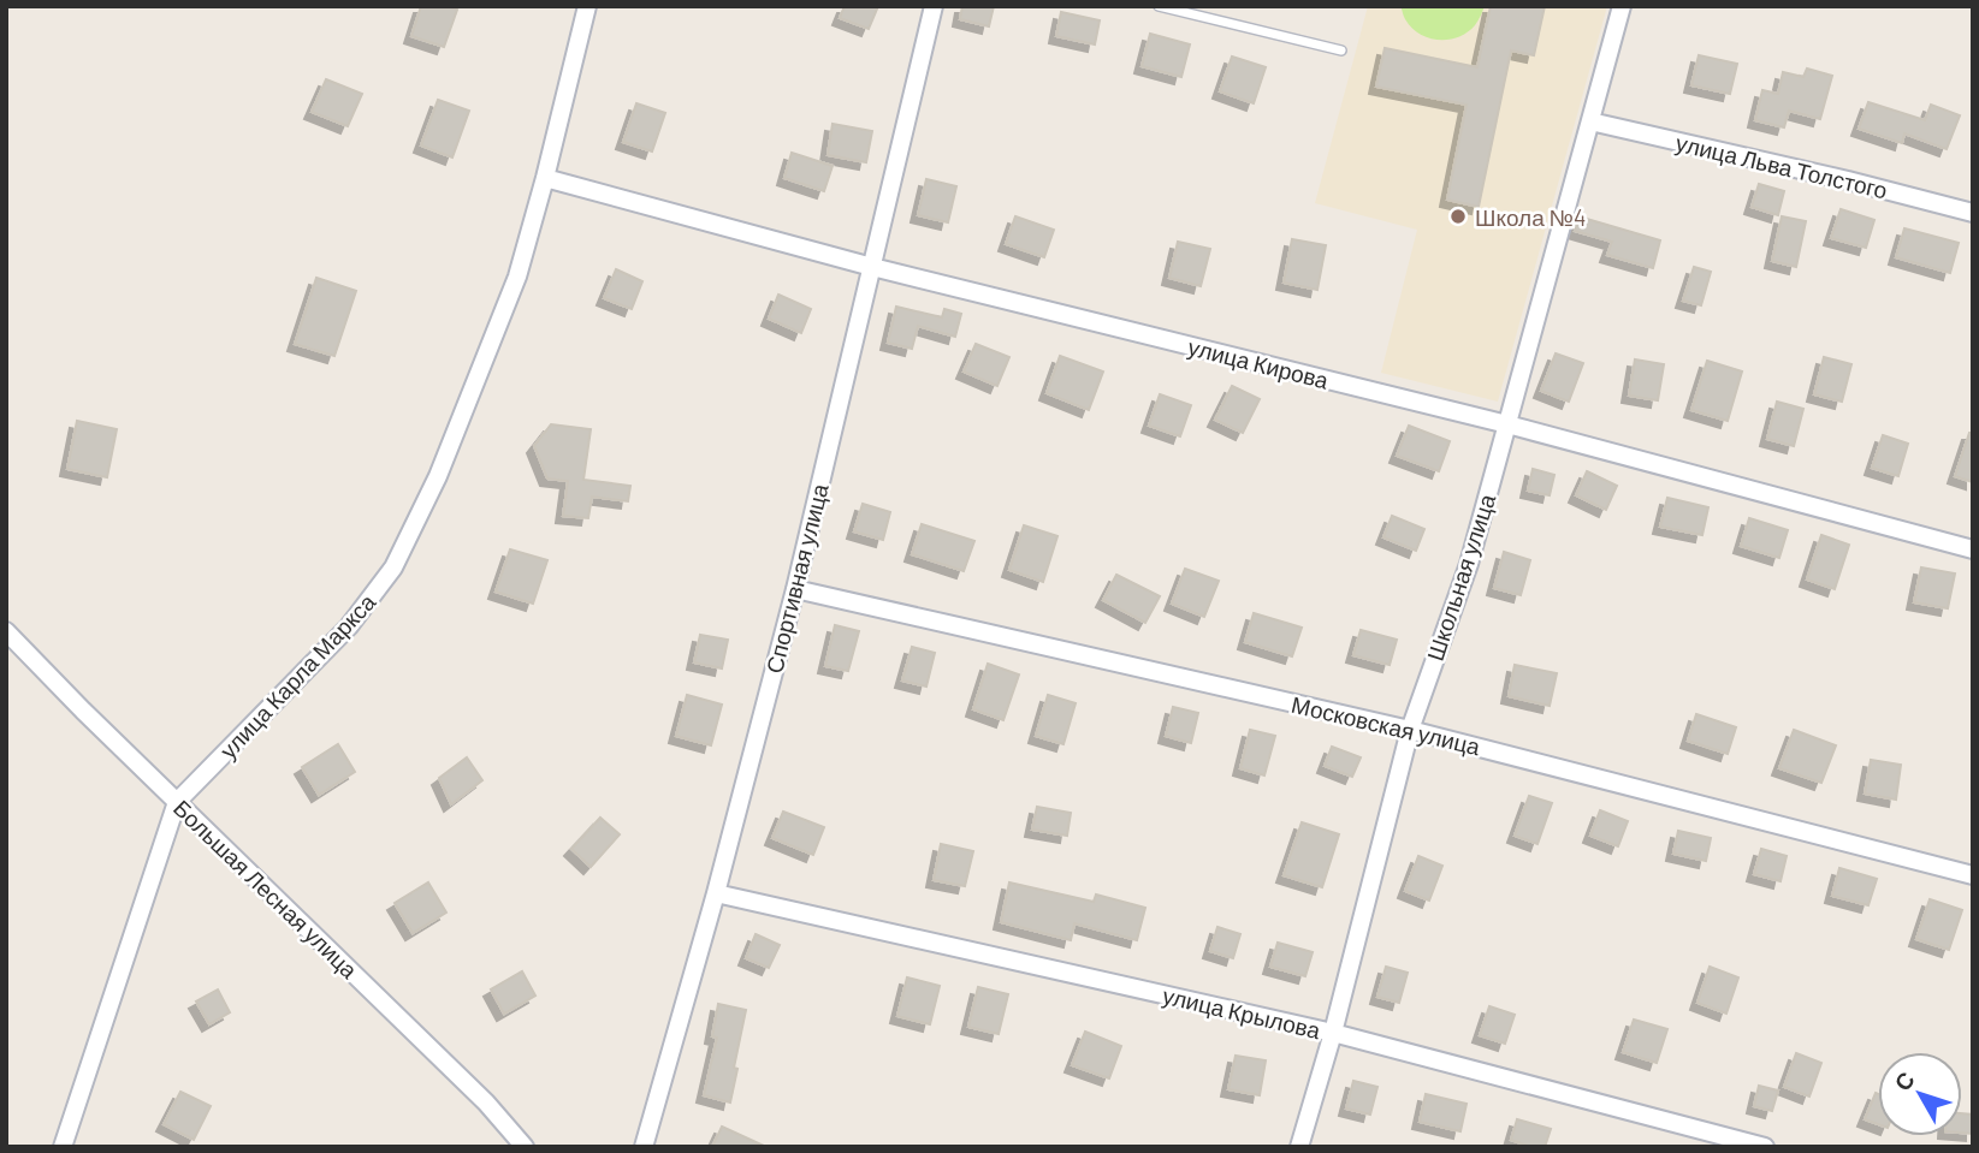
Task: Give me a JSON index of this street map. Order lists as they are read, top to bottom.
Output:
{
  "streets": {
    "street": [
      "улица Льва Толстого",
      "улица Кирова",
      "Школьная улица",
      "Спортивная улица",
      "улица Карла Маркса",
      "Московская улица",
      "Большая Лесная улица",
      "улица Крылова"
    ]
  },
  "crossings": [
    ["улица Льва Толстого", "Школьная улица"],
    ["улица Кирова", "Школьная улица"],
    ["улица Кирова", "Спортивная улица"],
    ["улица Кирова", "улица Карла Маркса"],
    ["Школьная улица", "Московская улица"],
    ["Школьная улица", "улица Крылова"],
    ["Спортивная улица", "Московская улица"],
    ["Спортивная улица", "улица Крылова"],
    ["улица Карла Маркса", "Большая Лесная улица"]
  ],
  "places": ["Школа №4"],
  "north": "top left"
}
